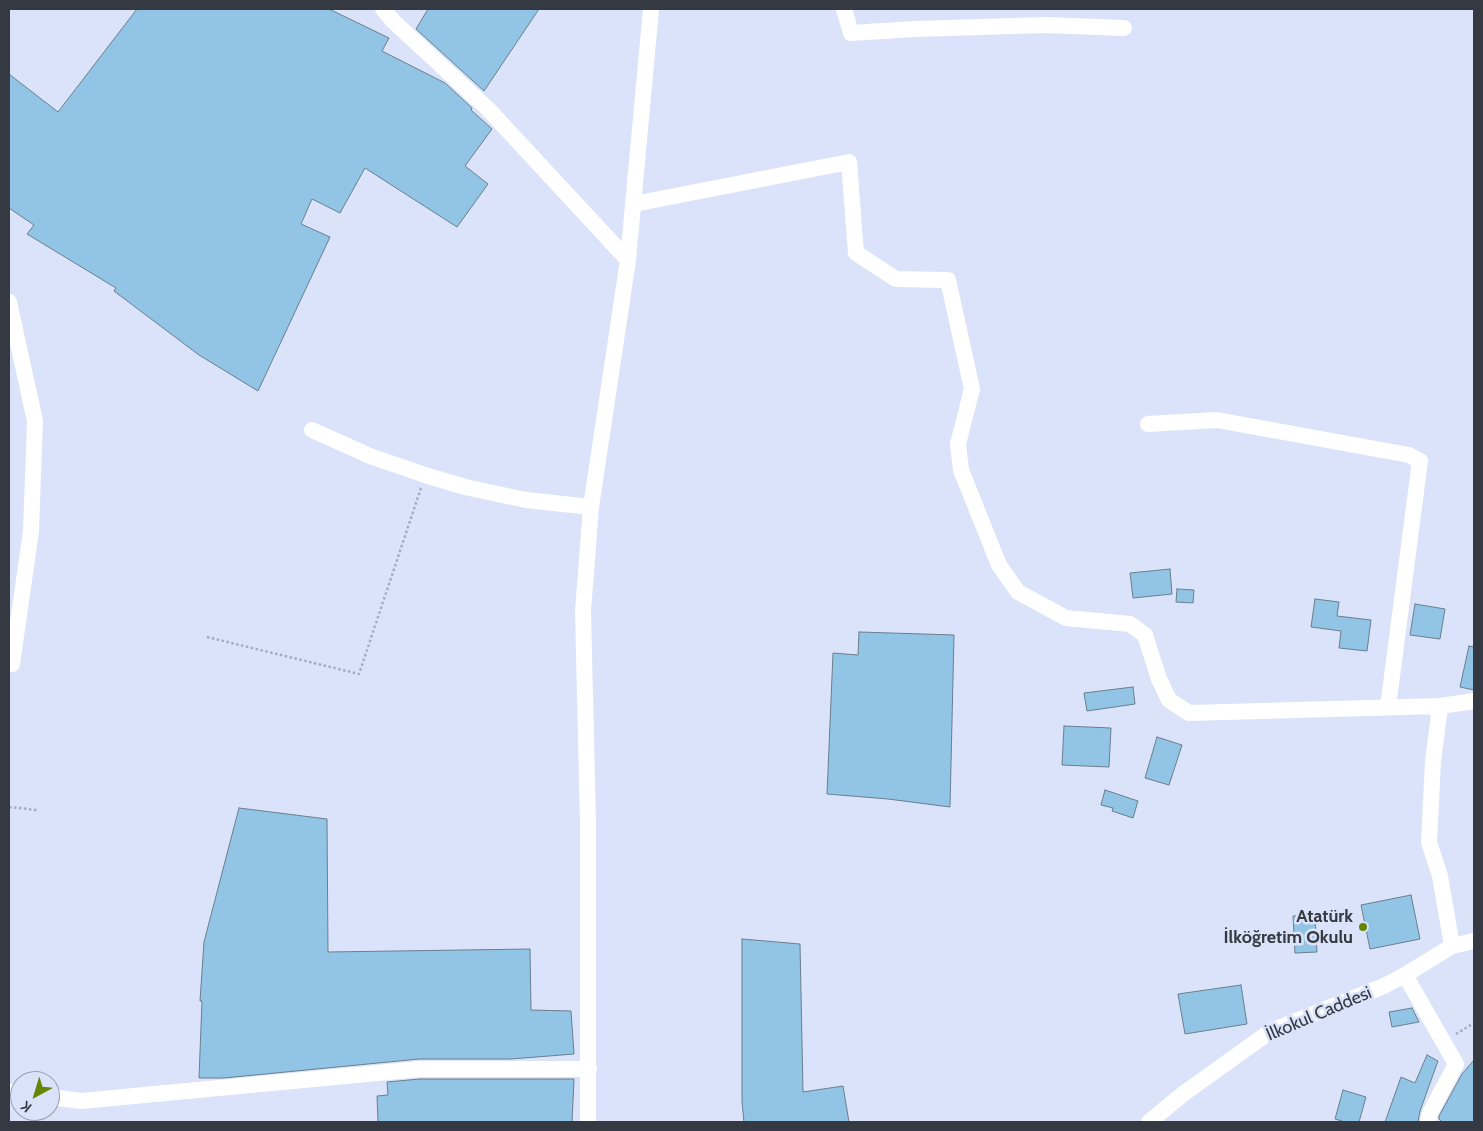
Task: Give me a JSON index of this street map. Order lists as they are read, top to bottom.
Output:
{
  "streets": {
    "street": ["İlkokul Caddesi"]
  },
  "places": ["Atatürk İlköğretim Okulu"],
  "north": "bottom left"
}
